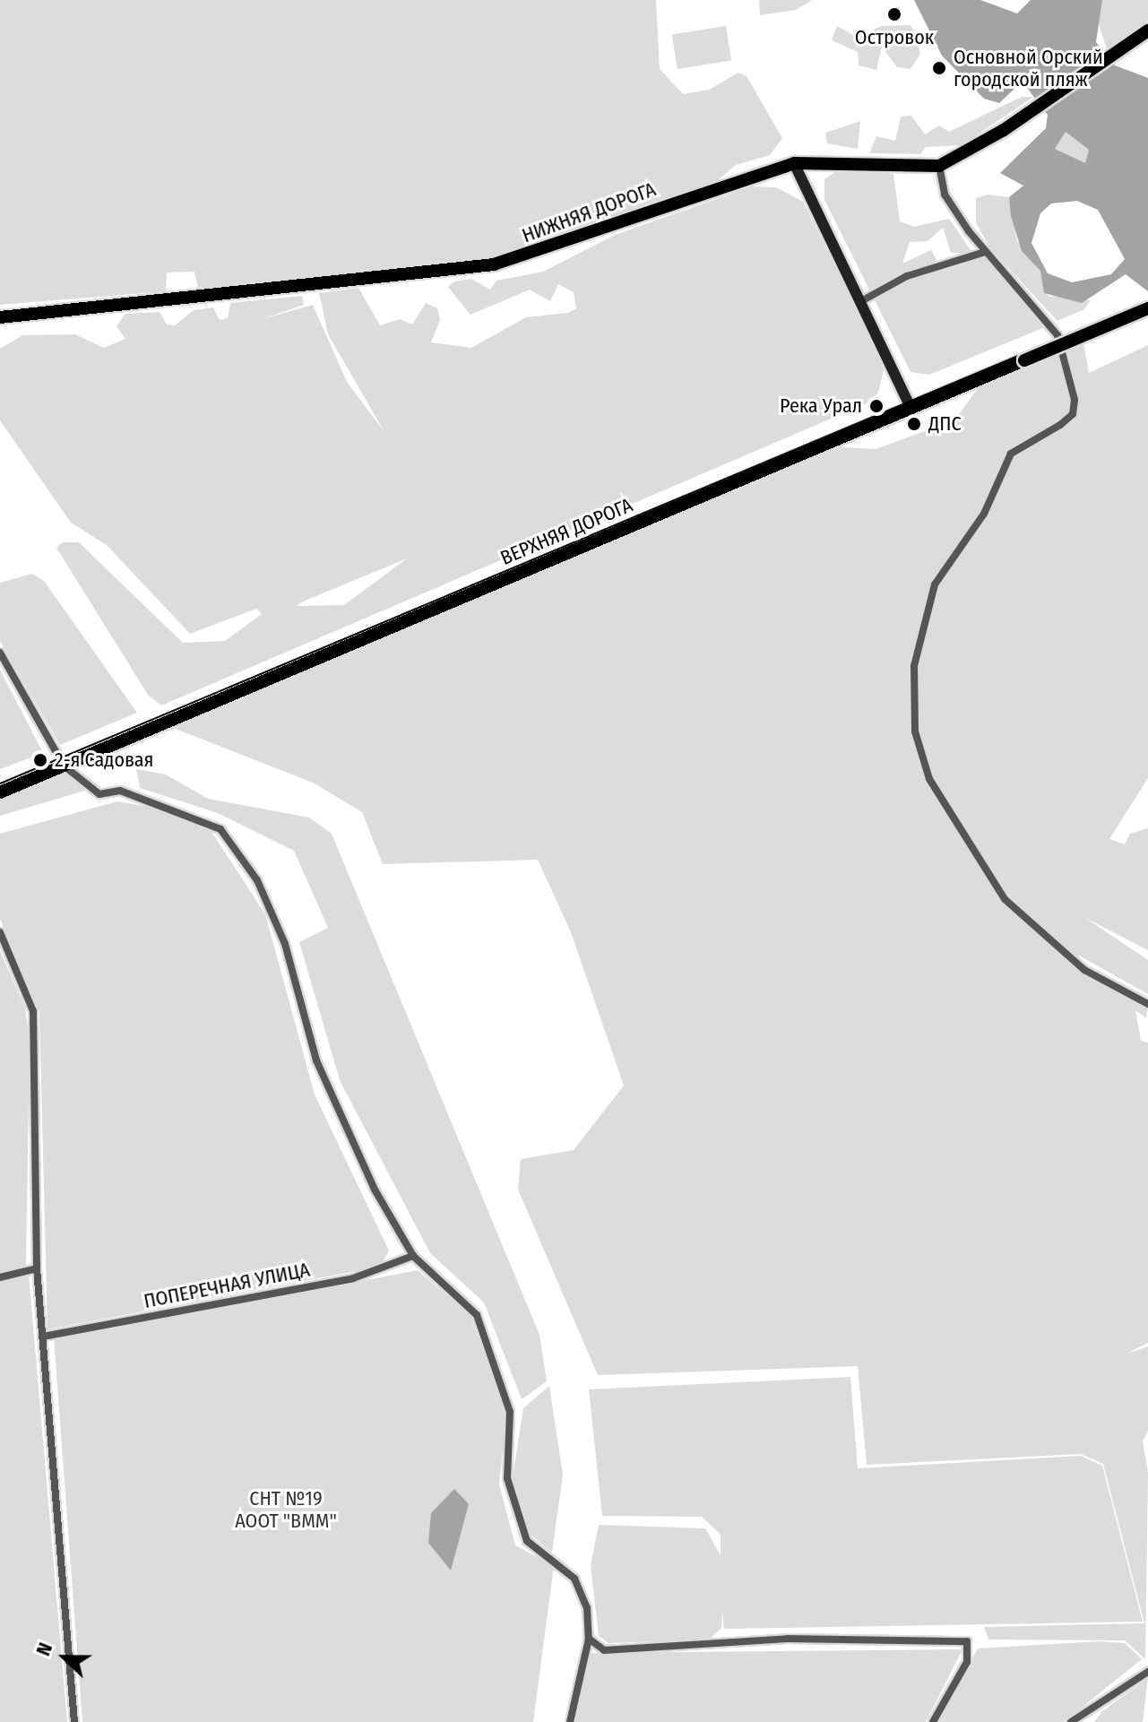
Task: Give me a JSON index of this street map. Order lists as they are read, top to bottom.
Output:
{
  "streets": {
    "main road": ["НИЖНЯЯ ДОРОГА", "ВЕРХНЯЯ ДОРОГА"],
    "street": ["ПОПЕРЕЧНАЯ УЛИЦА"]
  },
  "parks": ["СНТ №19 АООТ \"ВММ\""],
  "places": [
    "Островок",
    "Основной Орский городской пляж",
    "Река Урал",
    "ДПС",
    "2-я Садовая"
  ],
  "north": "left"
}
